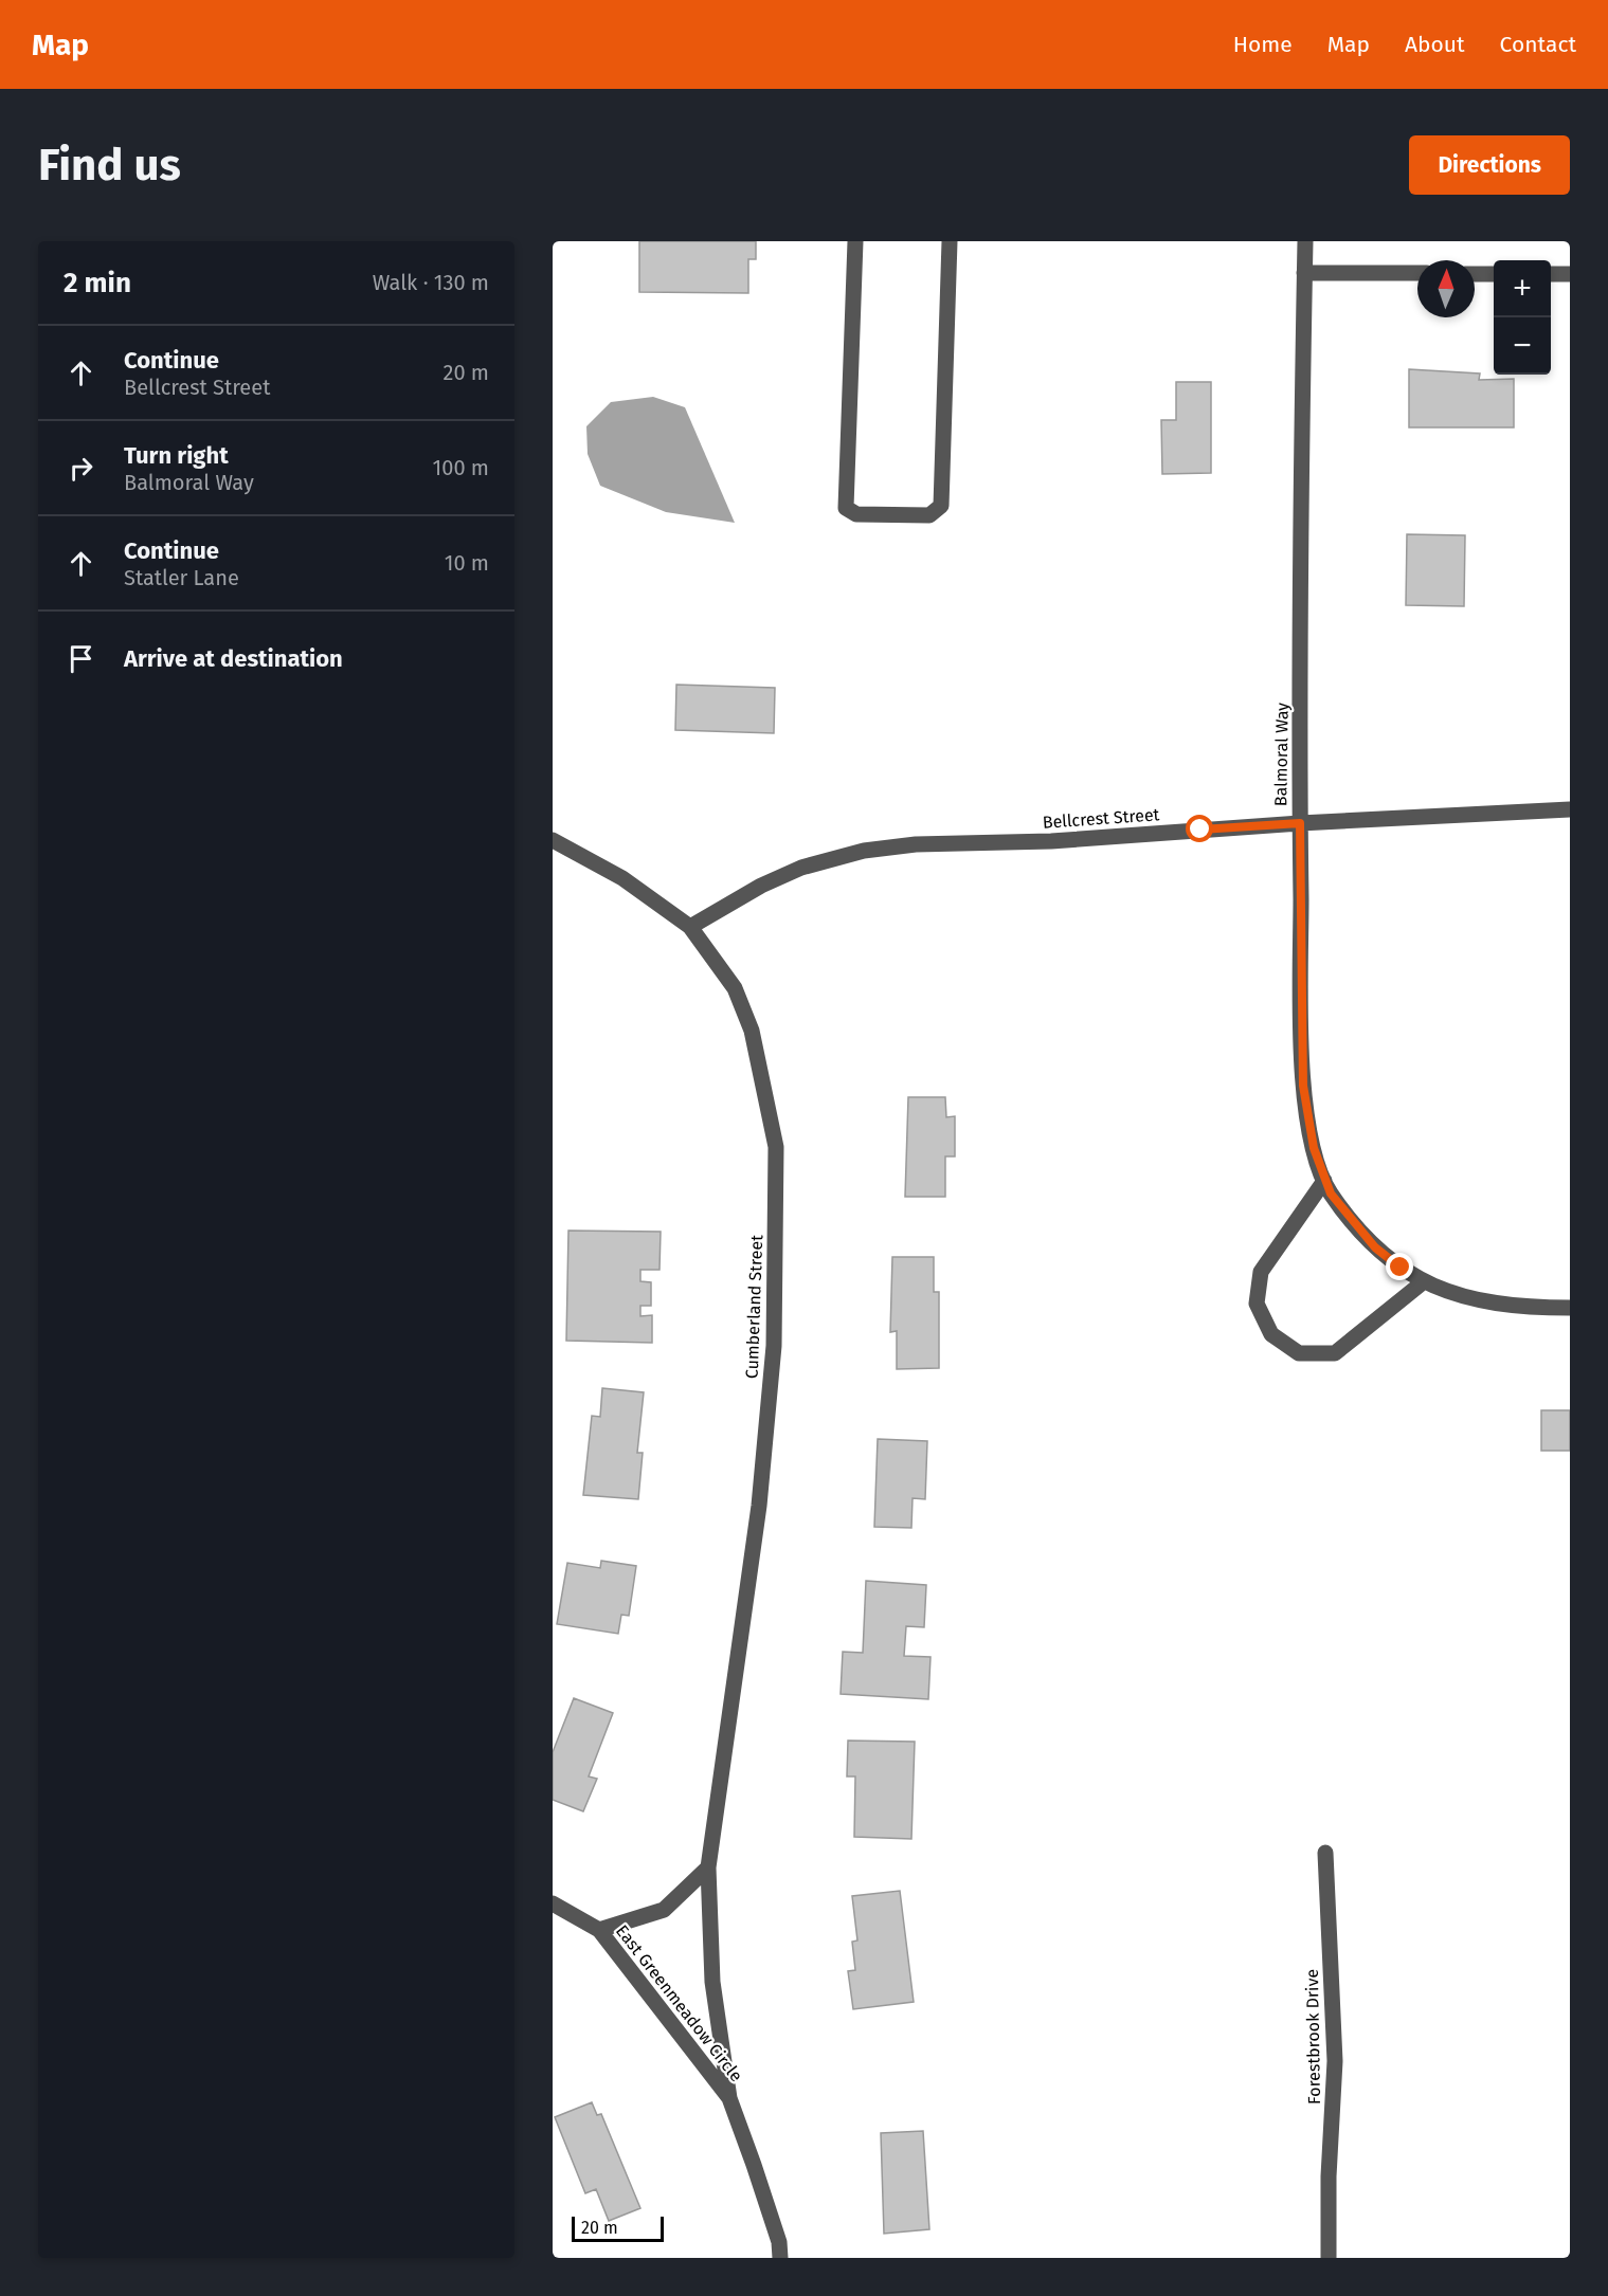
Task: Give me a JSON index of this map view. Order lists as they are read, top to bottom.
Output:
{
  "streets": {
    "street": [
      "Balmoral Way",
      "Bellcrest Street",
      "Cumberland Street",
      "East Greenmeadow Circle",
      "Forestbrook Drive"
    ]
  },
  "crossings": [
    ["Balmoral Way", "Bellcrest Street"],
    ["Bellcrest Street", "Cumberland Street"],
    ["Cumberland Street", "East Greenmeadow Circle"]
  ],
  "scale_bar": "20 m",
  "north": "top",
  "page": {
    "header": "Map",
    "nav": [
      "Home",
      "Map",
      "About",
      "Contact"
    ],
    "buttons": "Directions",
    "title": "Find us",
    "heading": ["2 min", "Walk · 130 m"],
    "map_buttons": ["+", "−"],
    "list": [
      ["Continue", "Bellcrest Street", "20 m"],
      ["Turn right", "Balmoral Way", "100 m"],
      ["Continue", "Statler Lane", "10 m"],
      "Arrive at destination"
    ],
    "scale": "20 m"
  }
}
